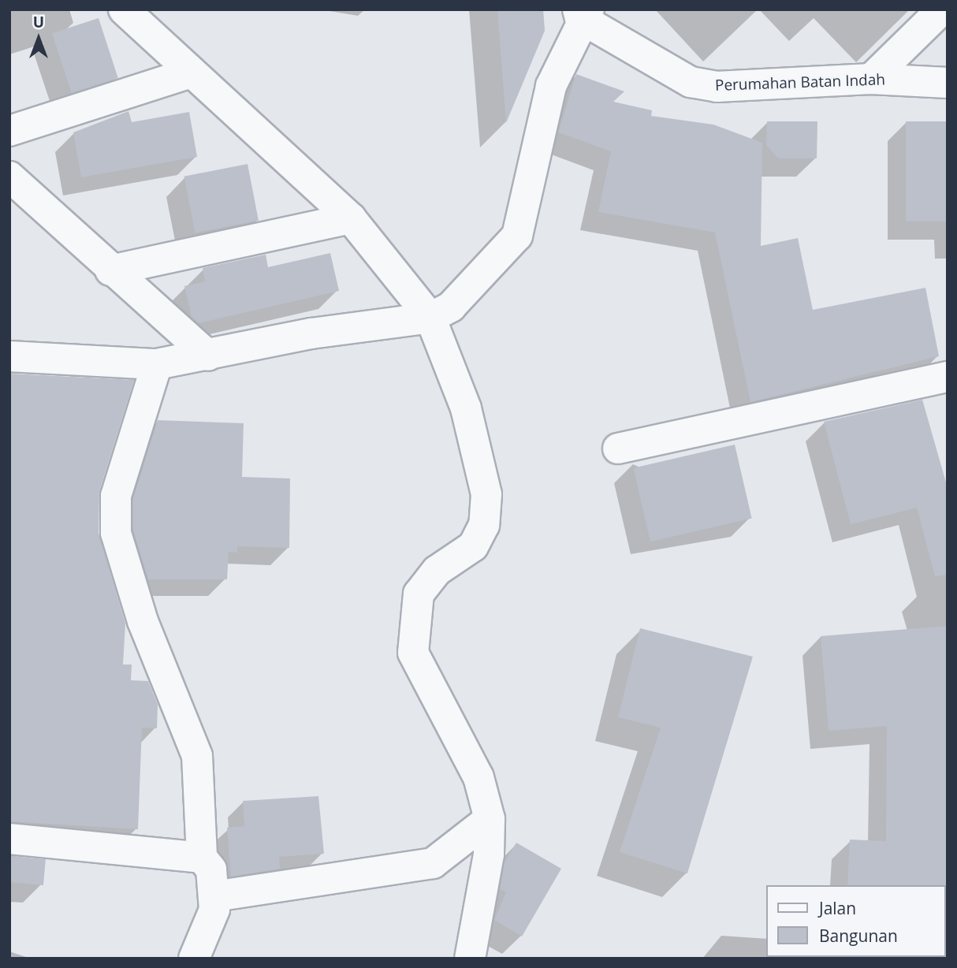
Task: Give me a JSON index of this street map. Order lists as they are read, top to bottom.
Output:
{
  "streets": {
    "street": ["Perumahan Batan Indah"]
  },
  "legend": ["Jalan", "Bangunan"],
  "north": "top"
}
